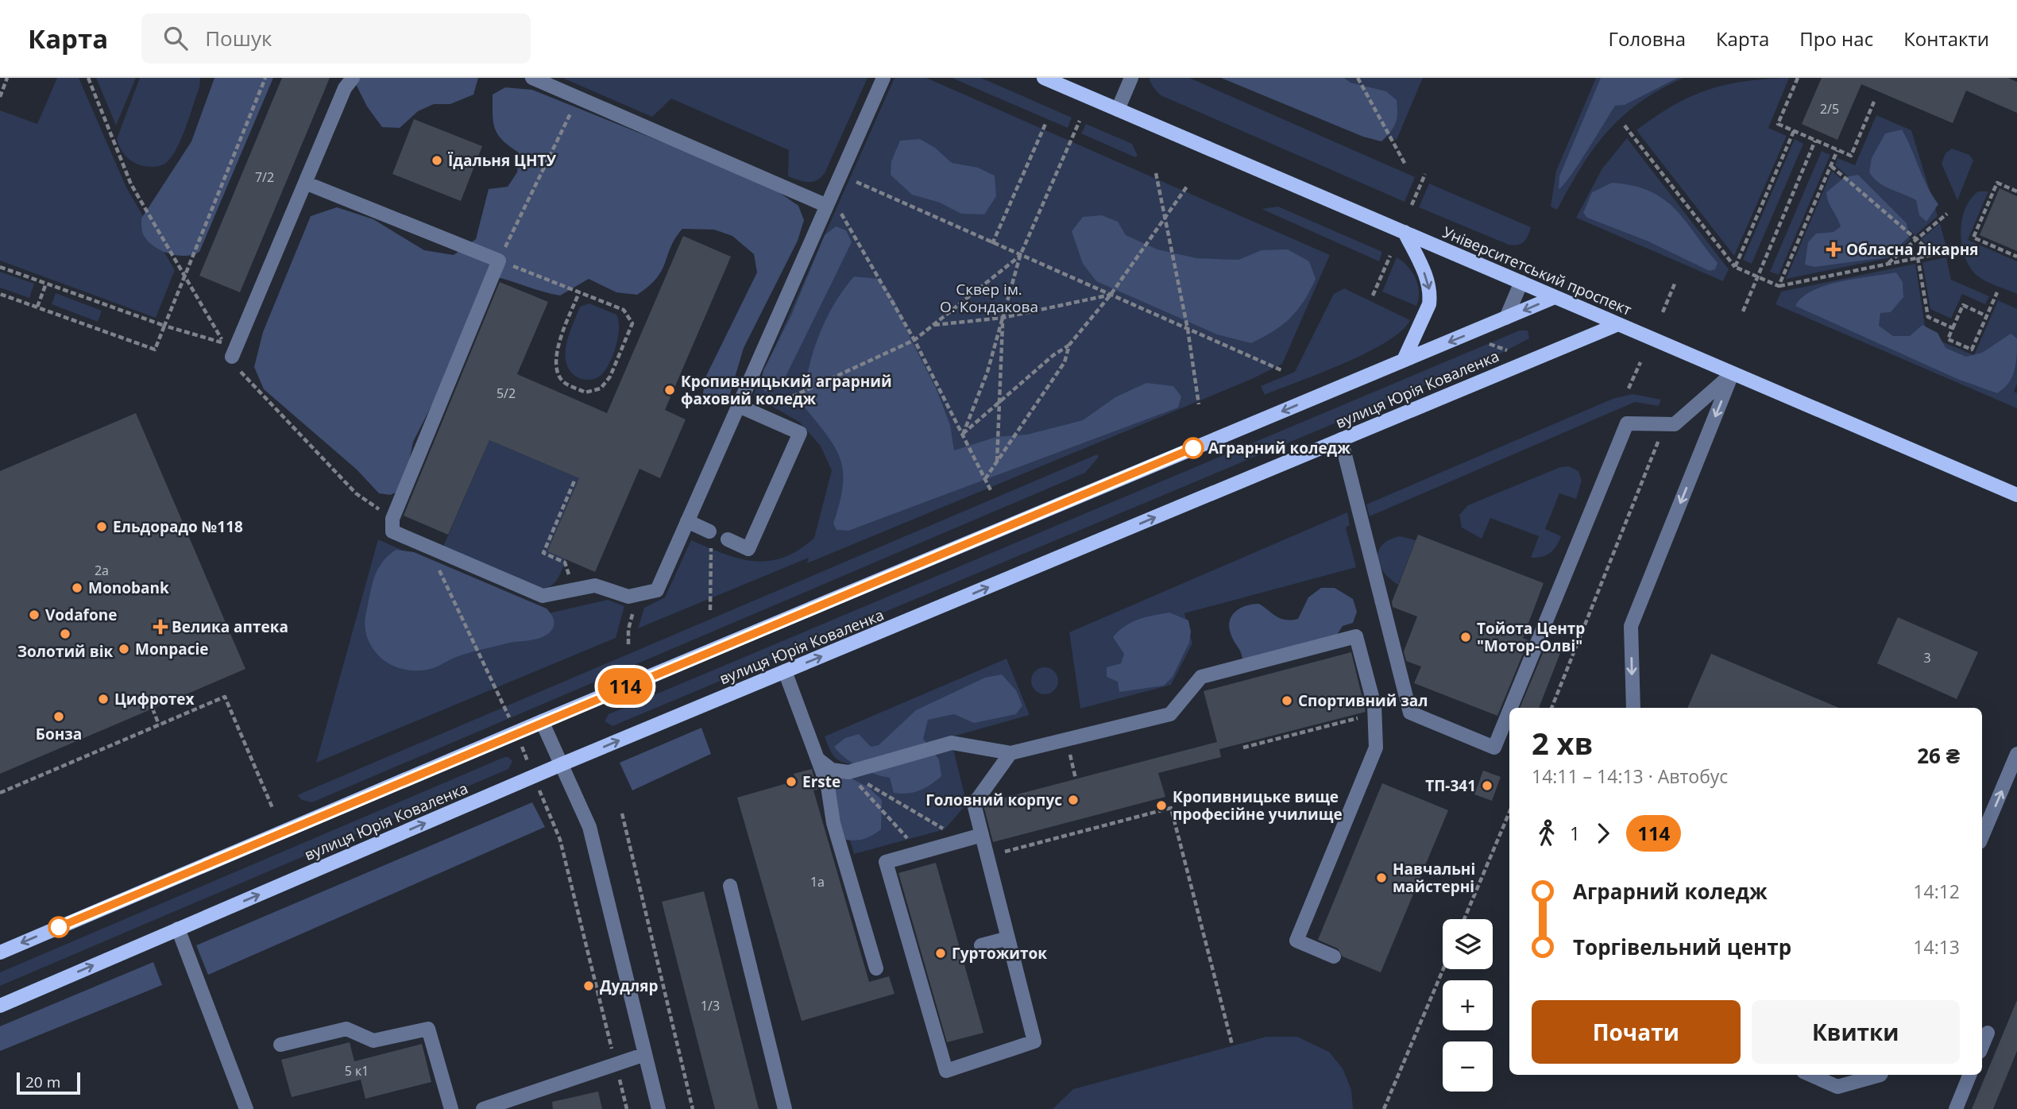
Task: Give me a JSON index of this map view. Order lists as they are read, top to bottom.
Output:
{
  "streets": {
    "main road": ["Університетський проспект", "вулиця Юрія Коваленка"]
  },
  "crossings": [
    ["Університетський проспект", "вулиця Юрія Коваленка"]
  ],
  "parks": ["Сквер ім. О. Кондакова"],
  "places": {
    "other": [
      "Їдальня ЦНТУ",
      "Кропивницький аграрний фаховий коледж",
      "Аграрний коледж",
      "Ельдорадо №118",
      "Monobank",
      "Vodafone",
      "Золотий вік",
      "Тойота Центр \"Мотор-Олві\"",
      "Monpacie",
      "Цифротех",
      "Спортивний зал",
      "Бонза",
      "Erste",
      "ТП-341",
      "Головний корпус",
      "Кропивницьке вище професійне училище",
      "Навчальні майстерні",
      "Гуртожиток",
      "Дудляр"
    ],
    "health": ["Обласна лікарня", "Велика аптека"]
  },
  "lines": ["bus line 114"],
  "house_numbers": [
    "2/5",
    "7/2",
    "5/2",
    "2а",
    "3",
    "1а",
    "1/3",
    "5 к1"
  ],
  "scale_bar": "20 m",
  "page": {
    "header": "Карта",
    "search": "Пошук",
    "nav": [
      "Головна",
      "Карта",
      "Про нас",
      "Контакти"
    ],
    "on_map": "114",
    "heading": ["2 хв", "14:11 – 14:13 · Автобус", "26 ₴"],
    "legs": ["1", "114"],
    "list": [
      {
        "name": "Аграрний коледж",
        "value": "14:12"
      },
      {
        "name": "Торгівельний центр",
        "value": "14:13"
      }
    ],
    "map_buttons": ["+", "−"],
    "buttons": ["Почати", "Квитки"],
    "scale": "20 m"
  }
}
